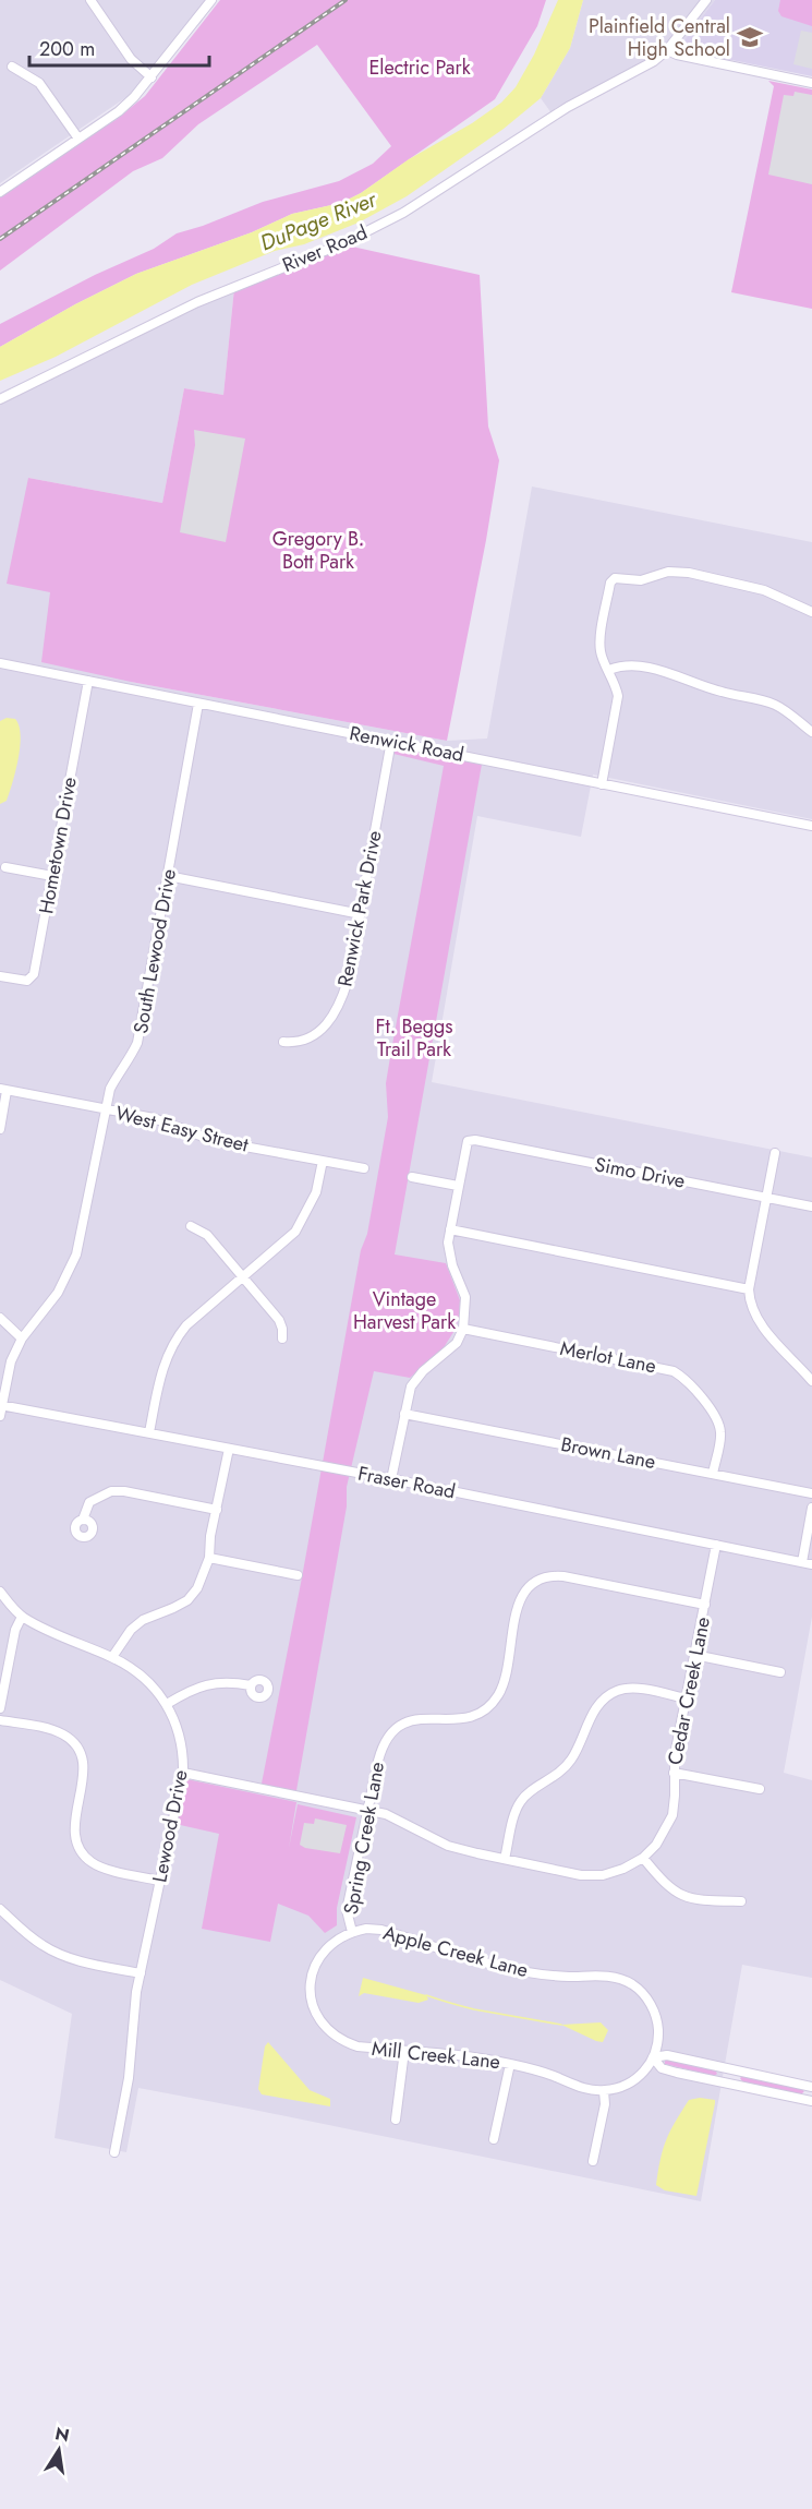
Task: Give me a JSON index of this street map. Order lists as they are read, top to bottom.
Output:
{
  "streets": {
    "street": [
      "River Road",
      "Renwick Road",
      "Hometown Drive",
      "Renwick Park Drive",
      "South Lewood Drive",
      "West Easy Street",
      "Simo Drive",
      "Merlot Lane",
      "Brown Lane",
      "Fraser Road",
      "Cedar Creek Lane",
      "Lewood Drive",
      "Spring Creek Lane",
      "Apple Creek Lane",
      "Mill Creek Lane"
    ]
  },
  "crossings": [
    ["Renwick Road", "Hometown Drive"],
    ["Renwick Road", "Renwick Park Drive"],
    ["Renwick Road", "South Lewood Drive"],
    ["South Lewood Drive", "West Easy Street"],
    ["South Lewood Drive", "Fraser Road"],
    ["Merlot Lane", "Brown Lane"],
    ["Fraser Road", "Cedar Creek Lane"],
    ["Cedar Creek Lane", "Lewood Drive"],
    ["Cedar Creek Lane", "Spring Creek Lane"],
    ["Spring Creek Lane", "Apple Creek Lane"],
    ["Spring Creek Lane", "Mill Creek Lane"],
    ["Apple Creek Lane", "Mill Creek Lane"]
  ],
  "water": ["DuPage River"],
  "parks": [
    "Electric Park",
    "Gregory B. Bott Park",
    "Ft. Beggs Trail Park",
    "Vintage Harvest Park"
  ],
  "places": {
    "school or university": ["Plainfield Central High School"]
  },
  "scale_bar": "200 m",
  "north": "top"
}
